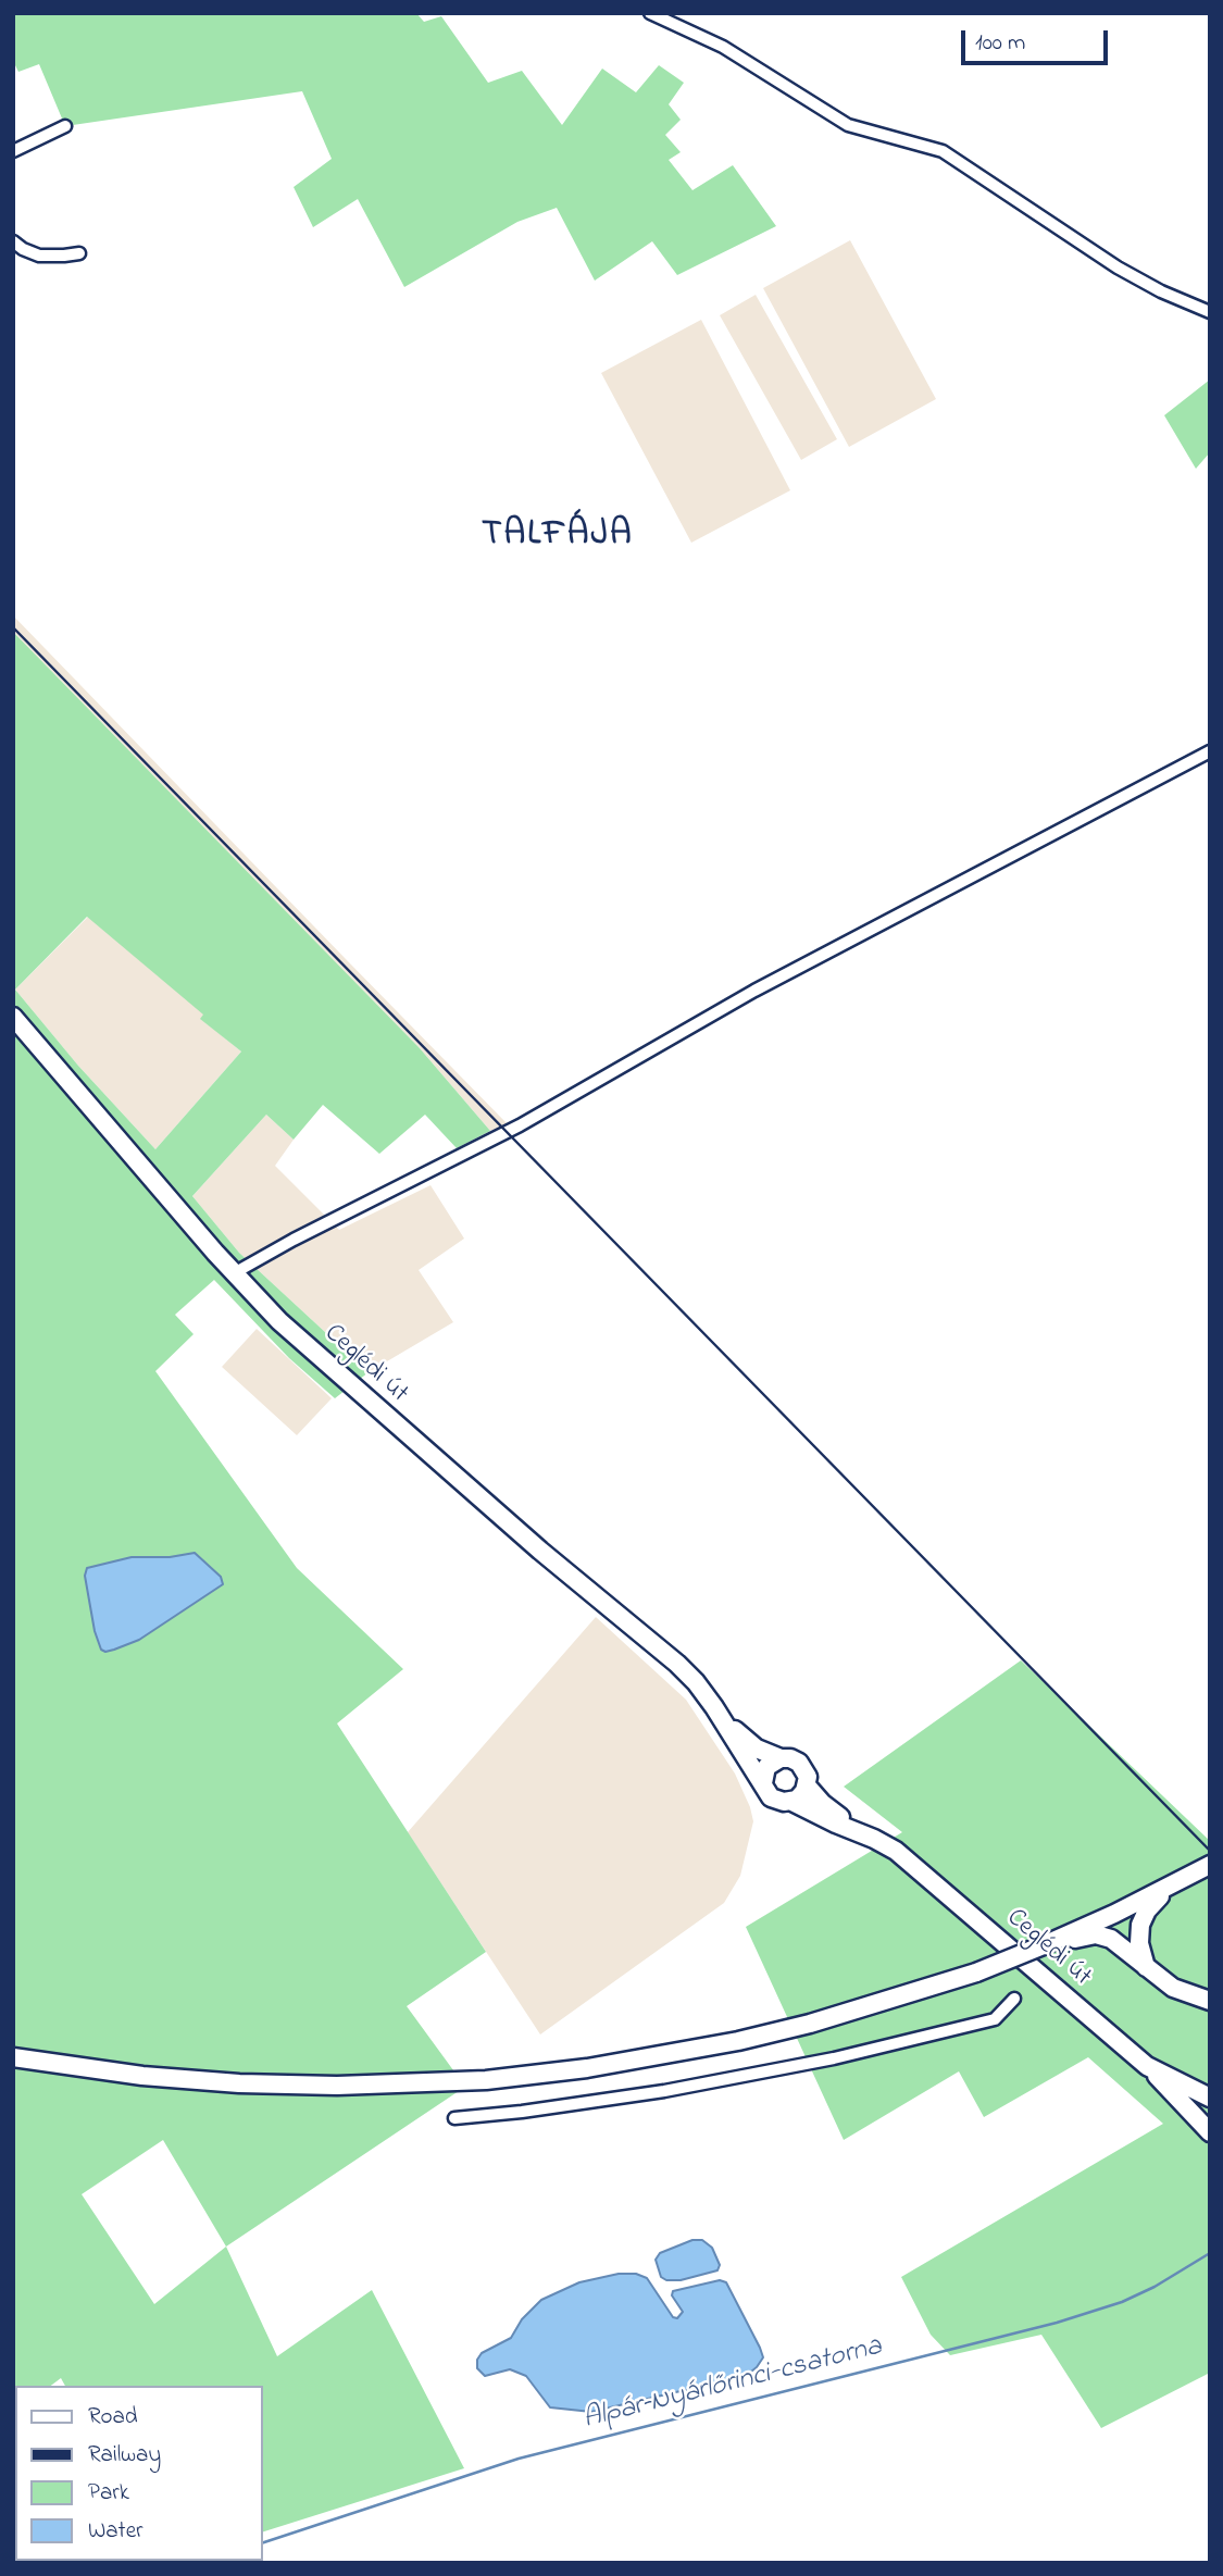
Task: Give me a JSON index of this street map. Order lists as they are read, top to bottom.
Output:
{
  "streets": {
    "main road": ["Ceglédi út"]
  },
  "districts": ["TALFÁJA"],
  "water": ["Alpár–Nyárlőrinci-csatorna"],
  "legend": [
    "Road",
    "Railway",
    "Park",
    "Water"
  ],
  "scale_bar": "100 m"
}
